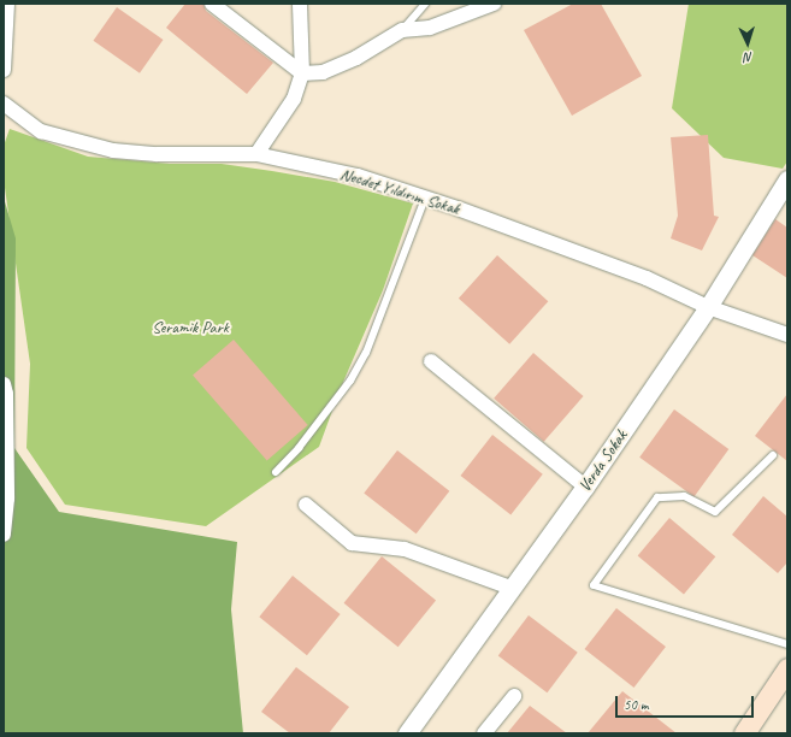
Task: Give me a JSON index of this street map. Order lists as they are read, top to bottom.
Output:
{
  "streets": {
    "street": ["Necdet Yıldırım Sokak", "Verda Sokak"]
  },
  "crossings": [
    ["Necdet Yıldırım Sokak", "Verda Sokak"]
  ],
  "parks": ["Seramik Park"],
  "scale_bar": "50 m",
  "north": "bottom"
}
